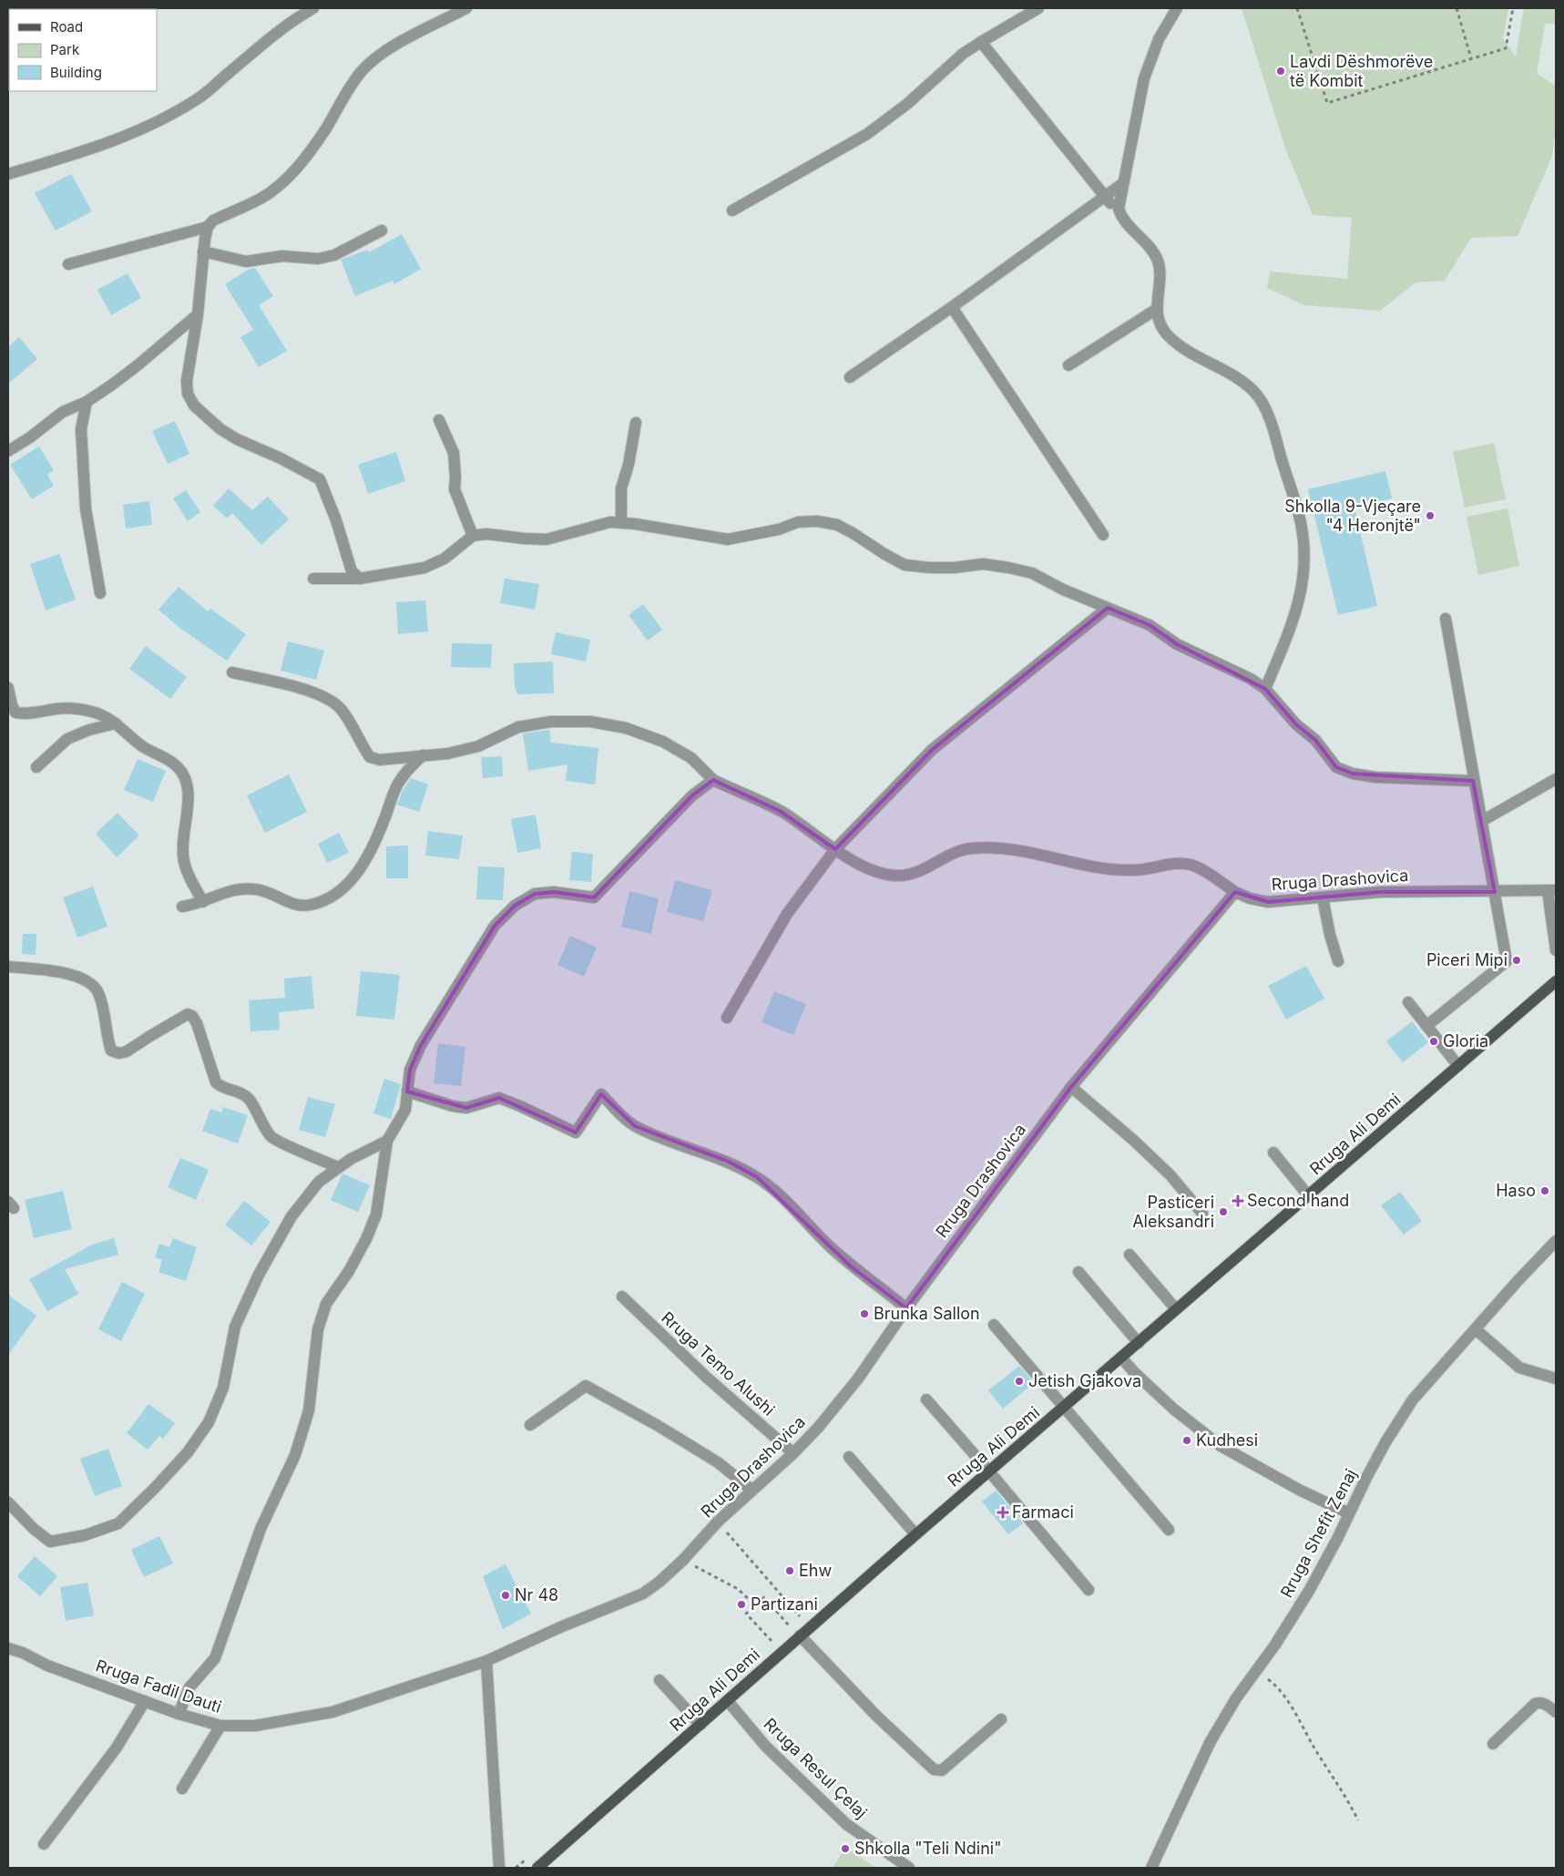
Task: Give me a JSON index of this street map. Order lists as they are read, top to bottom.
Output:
{
  "streets": {
    "main road": ["Rruga Ali Demi"],
    "street": [
      "Rruga Drashovica",
      "Rruga Temo Alushi",
      "Rruga Shefit Zenaj",
      "Rruga Fadil Dauti",
      "Rruga Resul Çelaj"
    ]
  },
  "crossings": [
    ["Rruga Drashovica", "Rruga Temo Alushi"],
    ["Rruga Drashovica", "Rruga Fadil Dauti"],
    ["Rruga Ali Demi", "Rruga Resul Çelaj"]
  ],
  "places": {
    "other": [
      "Lavdi Dëshmorëve të Kombit",
      "Shkolla 9-Vjeçare \"4 Heronjtë\"",
      "Piceri Mipi",
      "Gloria",
      "Haso",
      "Pasticeri Aleksandri",
      "Brunka Sallon",
      "Jetish Gjakova",
      "Kudhesi",
      "Ehw",
      "Nr 48",
      "Partizani",
      "Shkolla \"Teli Ndini\""
    ],
    "health": ["Second hand", "Farmaci"]
  },
  "legend": ["Road", "Park", "Building"]
}
